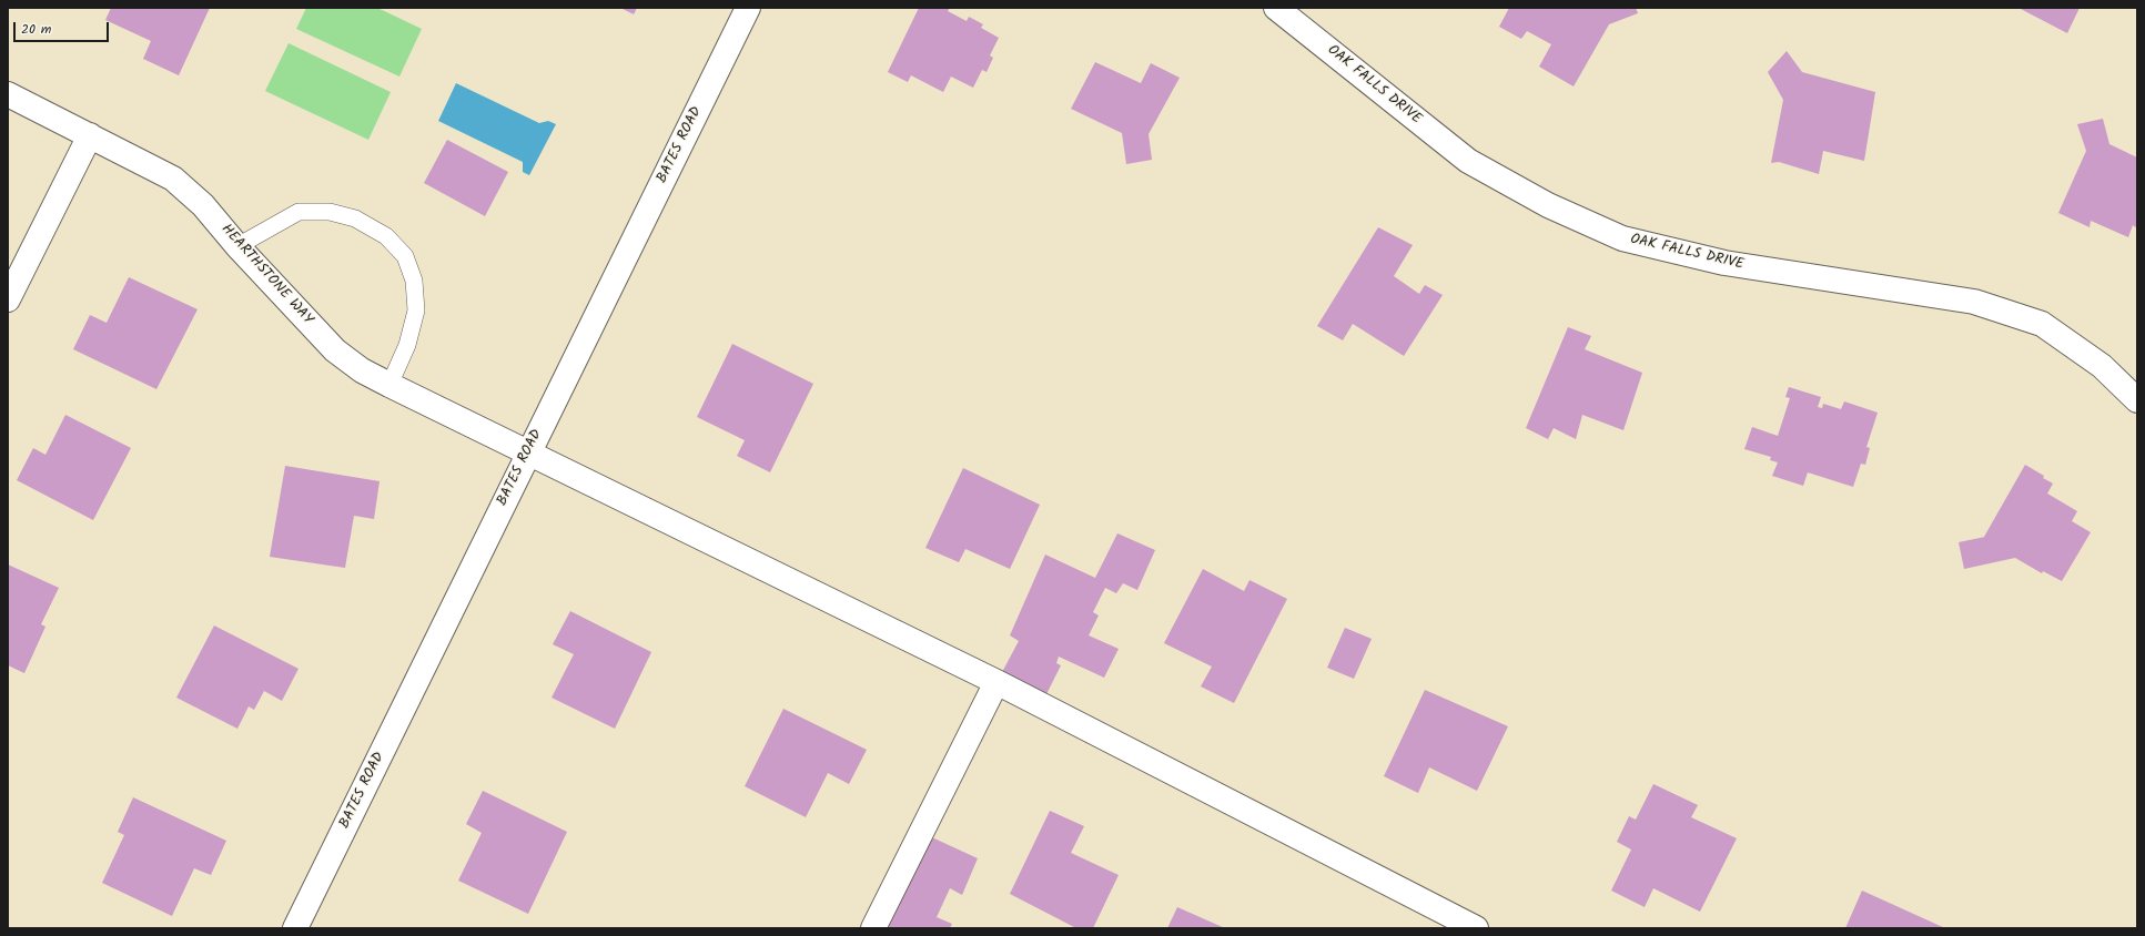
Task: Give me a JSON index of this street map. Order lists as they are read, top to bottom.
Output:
{
  "streets": {
    "street": ["OAK FALLS DRIVE", "BATES ROAD", "HEARTHSTONE WAY"]
  },
  "crossings": [
    ["BATES ROAD", "HEARTHSTONE WAY"]
  ],
  "scale_bar": "20 m"
}
